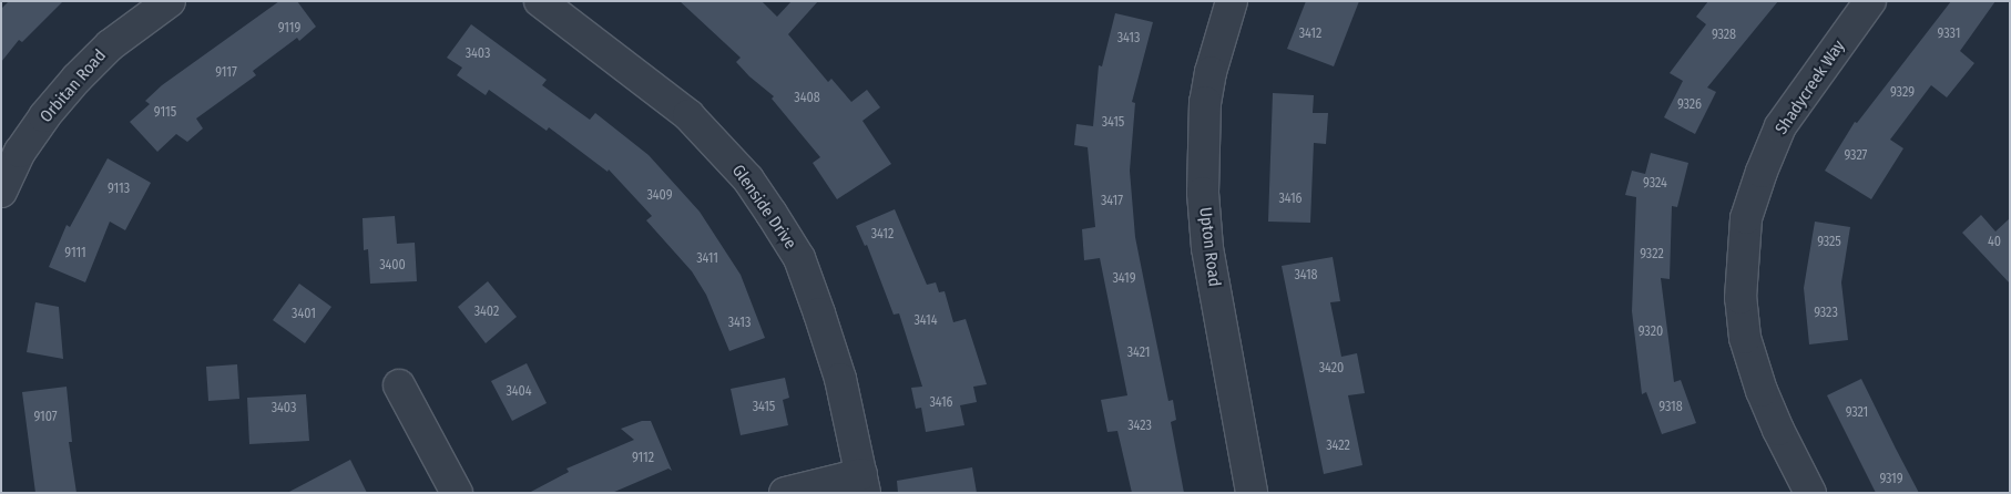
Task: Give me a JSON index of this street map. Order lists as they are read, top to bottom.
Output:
{
  "streets": {
    "street": [
      "Orbitan Road",
      "Shadycreek Way",
      "Glenside Drive",
      "Upton Road"
    ]
  },
  "house_numbers": [
    "9119",
    "3412",
    "9331",
    "9328",
    "3413",
    "3403",
    "9117",
    "9329",
    "3408",
    "9326",
    "9115",
    "3415",
    "9327",
    "9324",
    "9113",
    "3409",
    "3416",
    "3417",
    "3412",
    "9325",
    "40",
    "9111",
    "9322",
    "3411",
    "3400",
    "3418",
    "3419",
    "3402",
    "9323",
    "3401",
    "3414",
    "3413",
    "9320",
    "3421",
    "3420",
    "3404",
    "3416",
    "3415",
    "9318",
    "3403",
    "9321",
    "9107",
    "3423",
    "3422",
    "9112",
    "9319"
  ]
}
